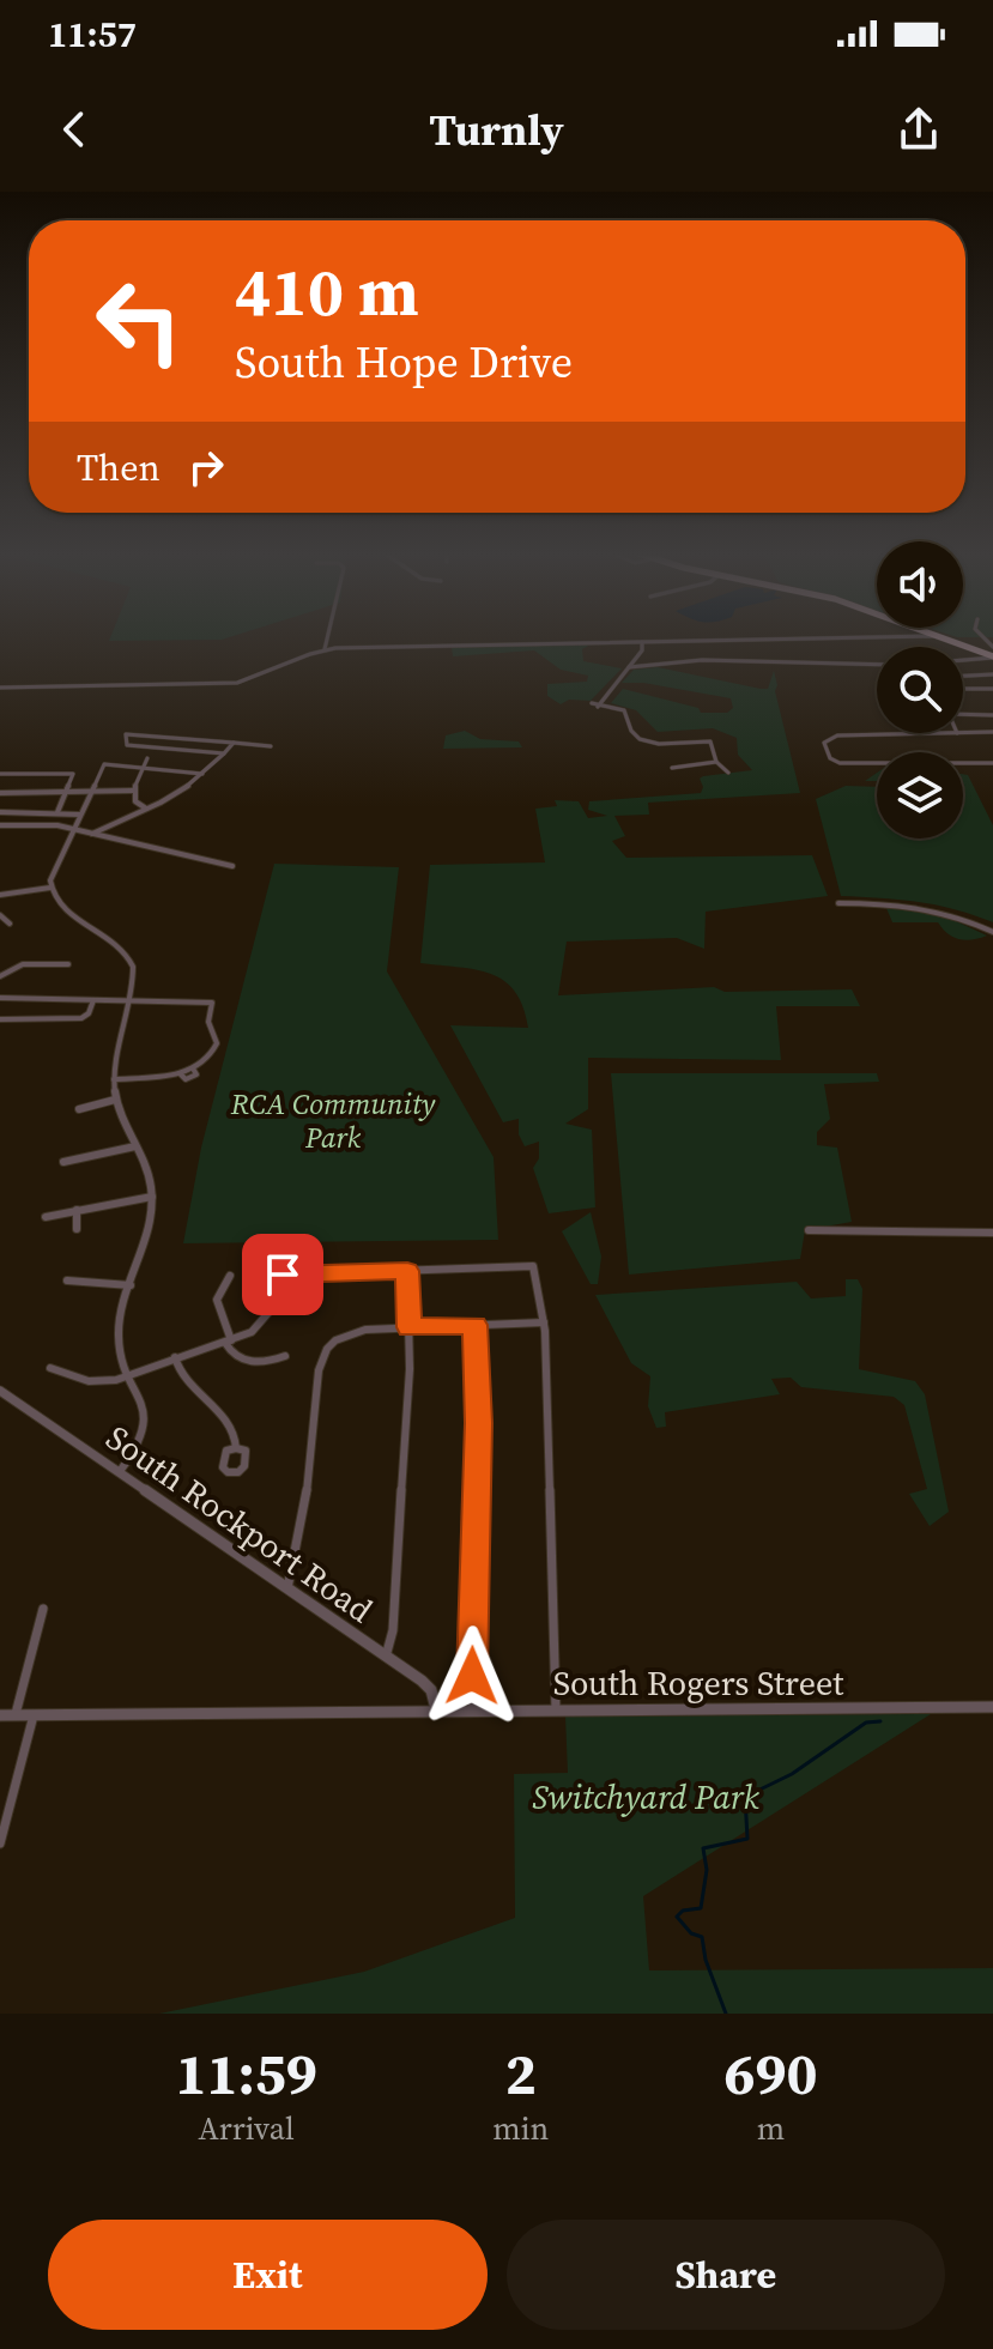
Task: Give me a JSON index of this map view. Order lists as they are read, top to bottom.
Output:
{
  "streets": {
    "street": ["South Rockport Road", "South Rogers Street"]
  },
  "crossings": [
    ["South Rockport Road", "South Rogers Street"]
  ],
  "parks": ["RCA Community Park", "Switchyard Park"],
  "page": {
    "status": "11:57",
    "header": "Turnly",
    "turn": ["410 m", "South Hope Drive"],
    "then": "Then",
    "eta": [
      "11:59",
      "Arrival",
      "2",
      "min",
      "690",
      "m"
    ],
    "buttons": ["Exit", "Share"]
  }
}
